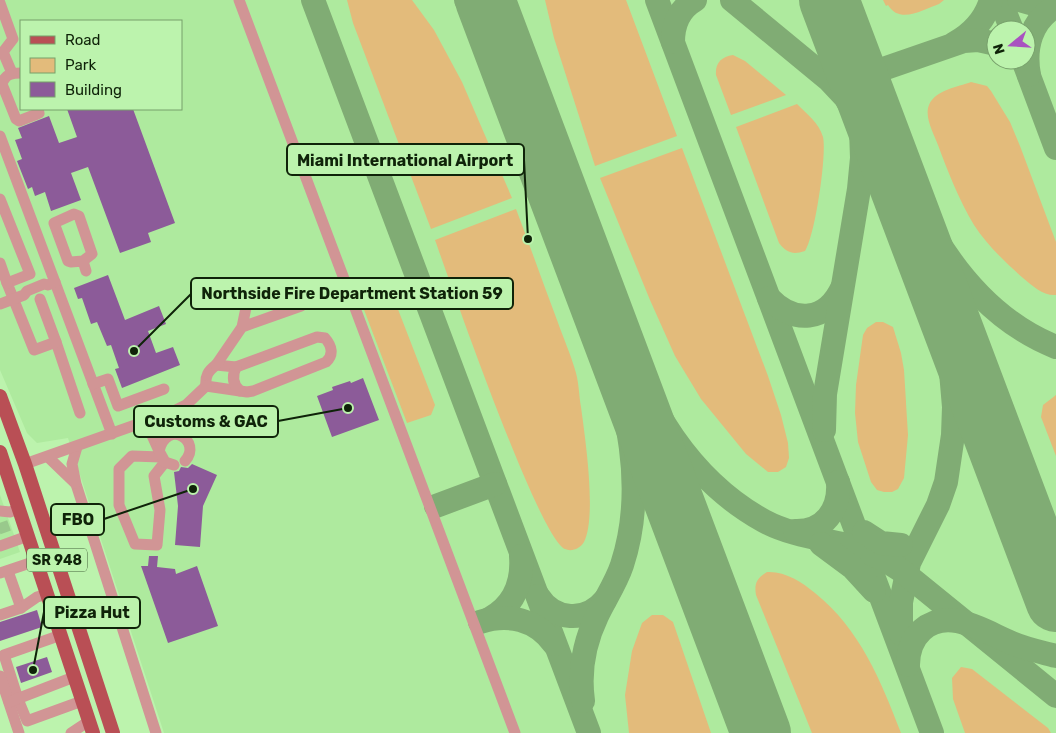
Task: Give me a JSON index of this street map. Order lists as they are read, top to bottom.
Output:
{
  "streets": {
    "main road": ["SR 948"]
  },
  "places": [
    "Miami International Airport",
    "Northside Fire Department Station 59",
    "Customs & GAC",
    "FBO",
    "Pizza Hut"
  ],
  "legend": ["Road", "Park", "Building"],
  "north": "left"
}
